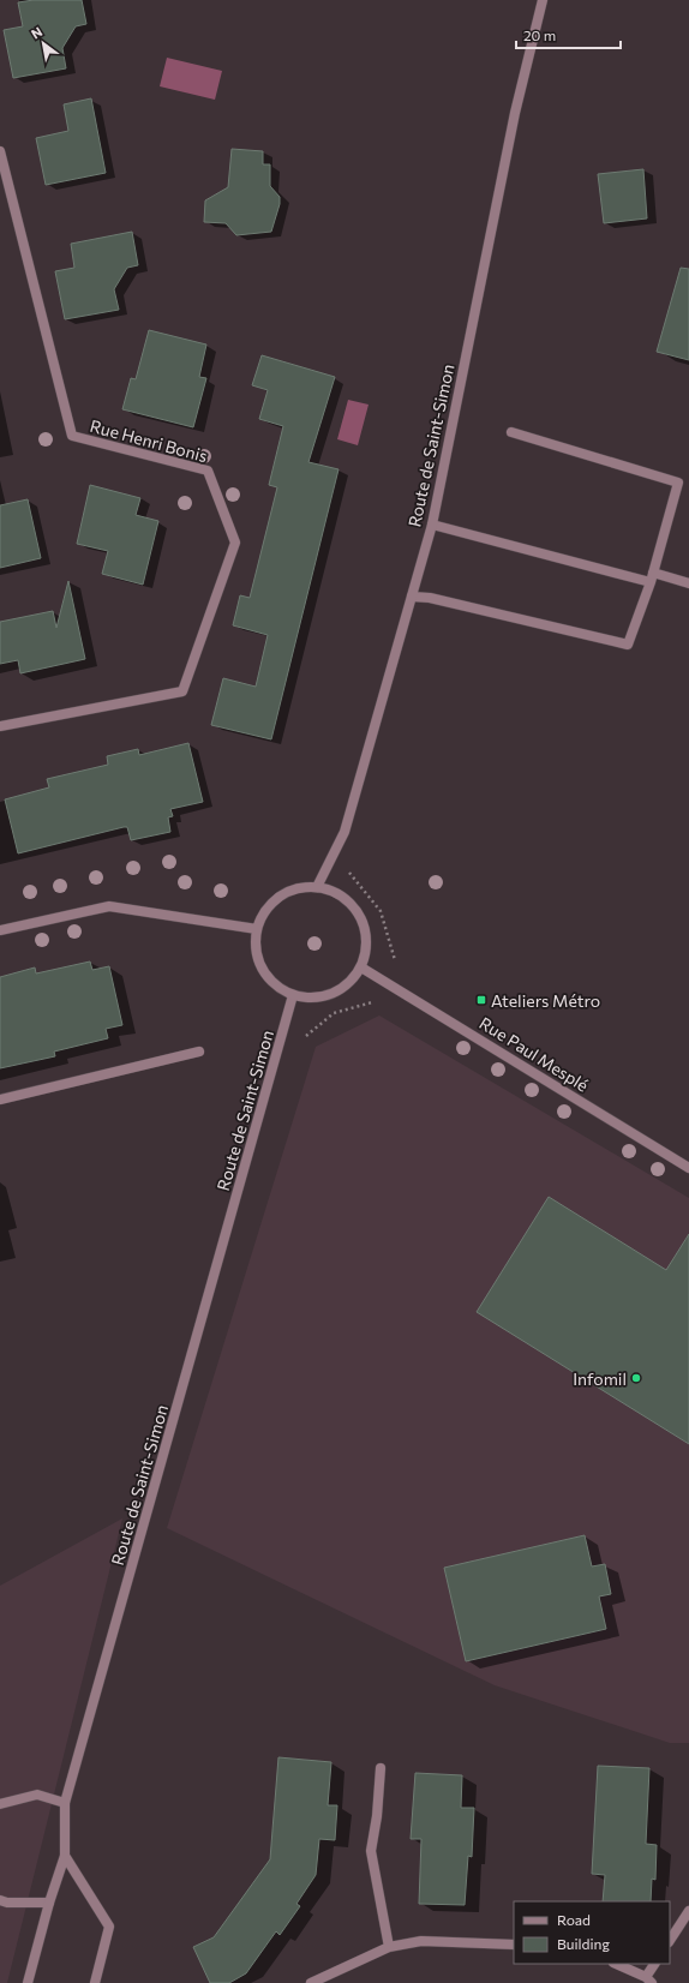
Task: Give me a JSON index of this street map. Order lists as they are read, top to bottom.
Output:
{
  "streets": {
    "street": ["Rue Henri Bonis", "Route de Saint-Simon", "Rue Paul Mesplé"]
  },
  "crossings": [
    ["Route de Saint-Simon", "Rue Paul Mesplé"]
  ],
  "places": {
    "transit": ["Ateliers Métro"],
    "other": ["Infomil"]
  },
  "legend": ["Road", "Building"],
  "scale_bar": "20 m",
  "north": "top left"
}
